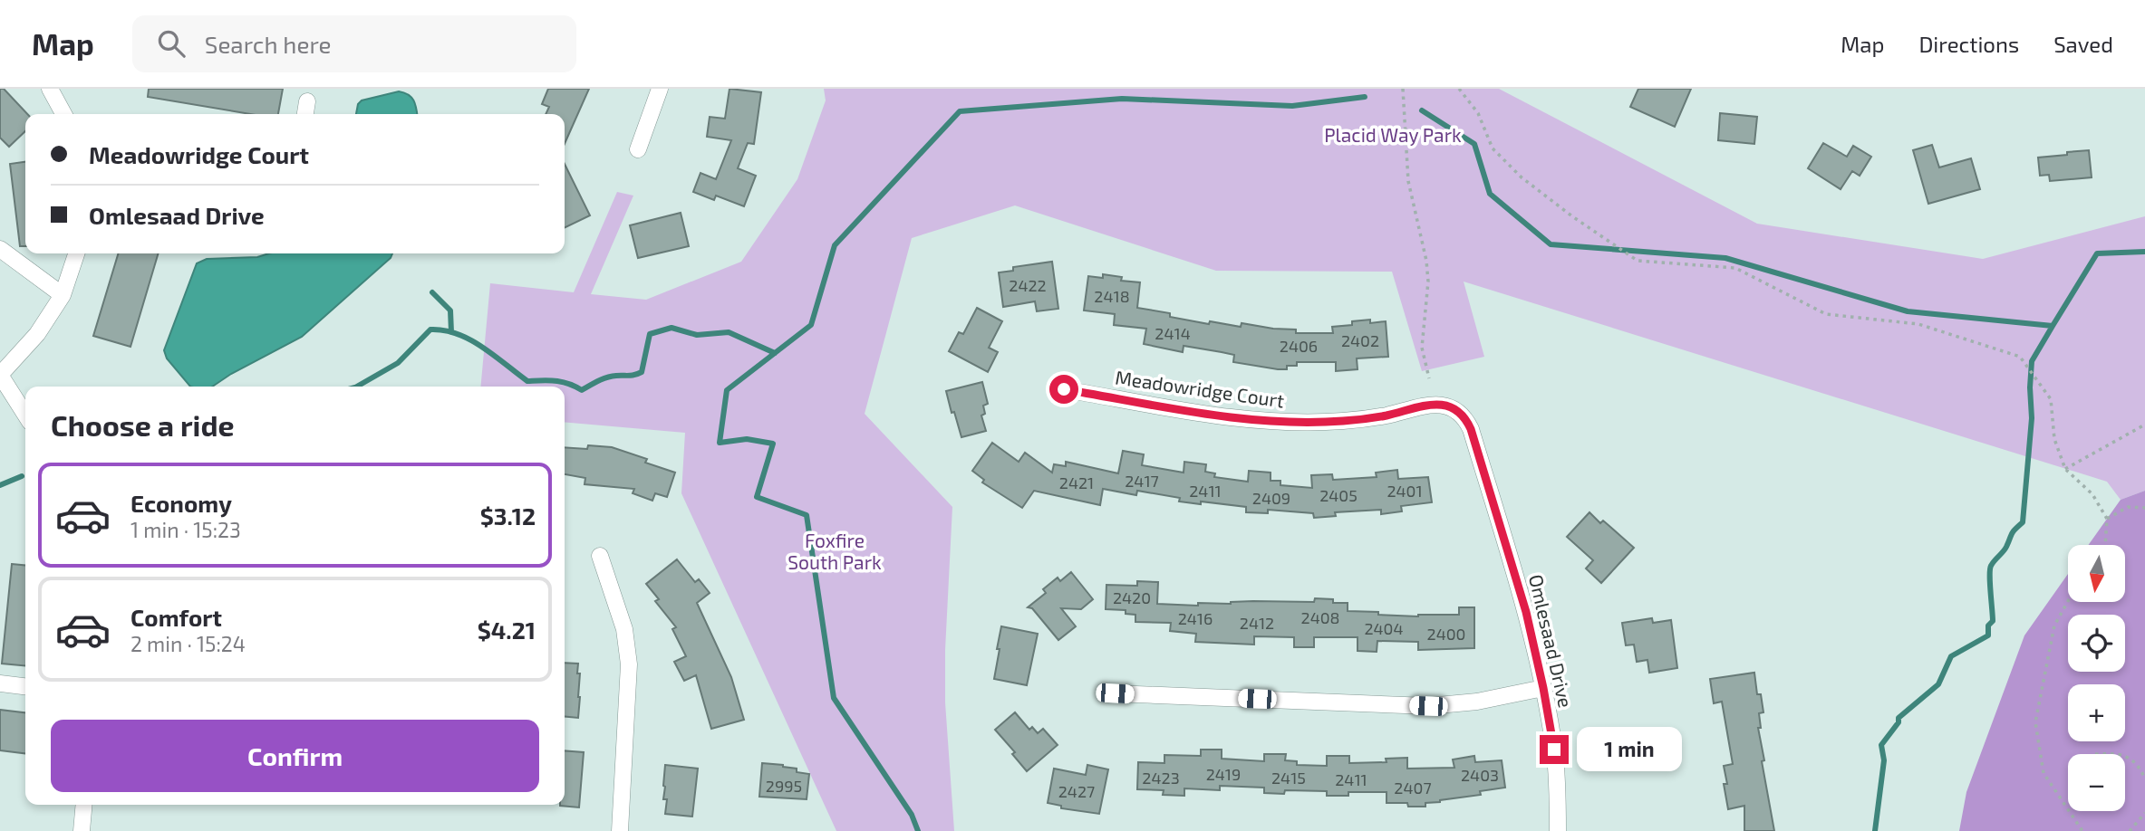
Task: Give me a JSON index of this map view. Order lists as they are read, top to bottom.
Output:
{
  "streets": {
    "street": ["Meadowridge Court", "Omlesaad Drive"]
  },
  "crossings": [
    ["Meadowridge Court", "Omlesaad Drive"]
  ],
  "parks": ["Placid Way Park", "Foxfire South Park"],
  "house_numbers": [
    "2422",
    "2418",
    "2414",
    "2402",
    "2406",
    "2417",
    "2421",
    "2411",
    "2401",
    "2405",
    "2409",
    "2420",
    "2408",
    "2416",
    "2412",
    "2404",
    "2400",
    "2419",
    "2403",
    "2423",
    "2415",
    "2411",
    "2995",
    "2407",
    "2427"
  ],
  "north": "bottom",
  "page": {
    "header": "Map",
    "search": "Search here",
    "nav": ["Map", "Directions", "Saved"],
    "banner": ["Meadowridge Court", "Omlesaad Drive"],
    "heading": "Choose a ride",
    "list": [
      {
        "name": "Economy",
        "note": "1 min · 15:23",
        "value": "$3.12"
      },
      {
        "name": "Comfort",
        "note": "2 min · 15:24",
        "value": "$4.21"
      }
    ],
    "map_buttons": ["+", "−"],
    "buttons": "Confirm",
    "bubble": "1 min"
  }
}
